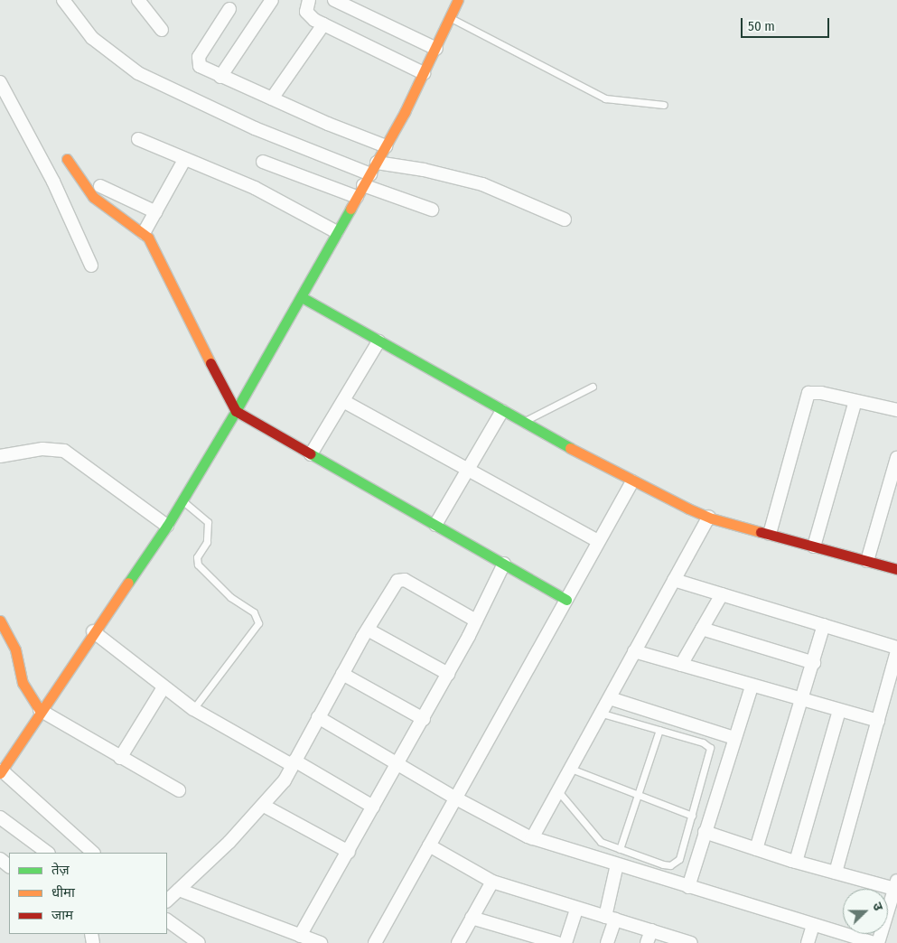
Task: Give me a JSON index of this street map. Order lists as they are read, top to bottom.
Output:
{
  "legend": ["तेज़", "धीमा", "जाम"],
  "scale_bar": "50 m",
  "north": "right"
}
